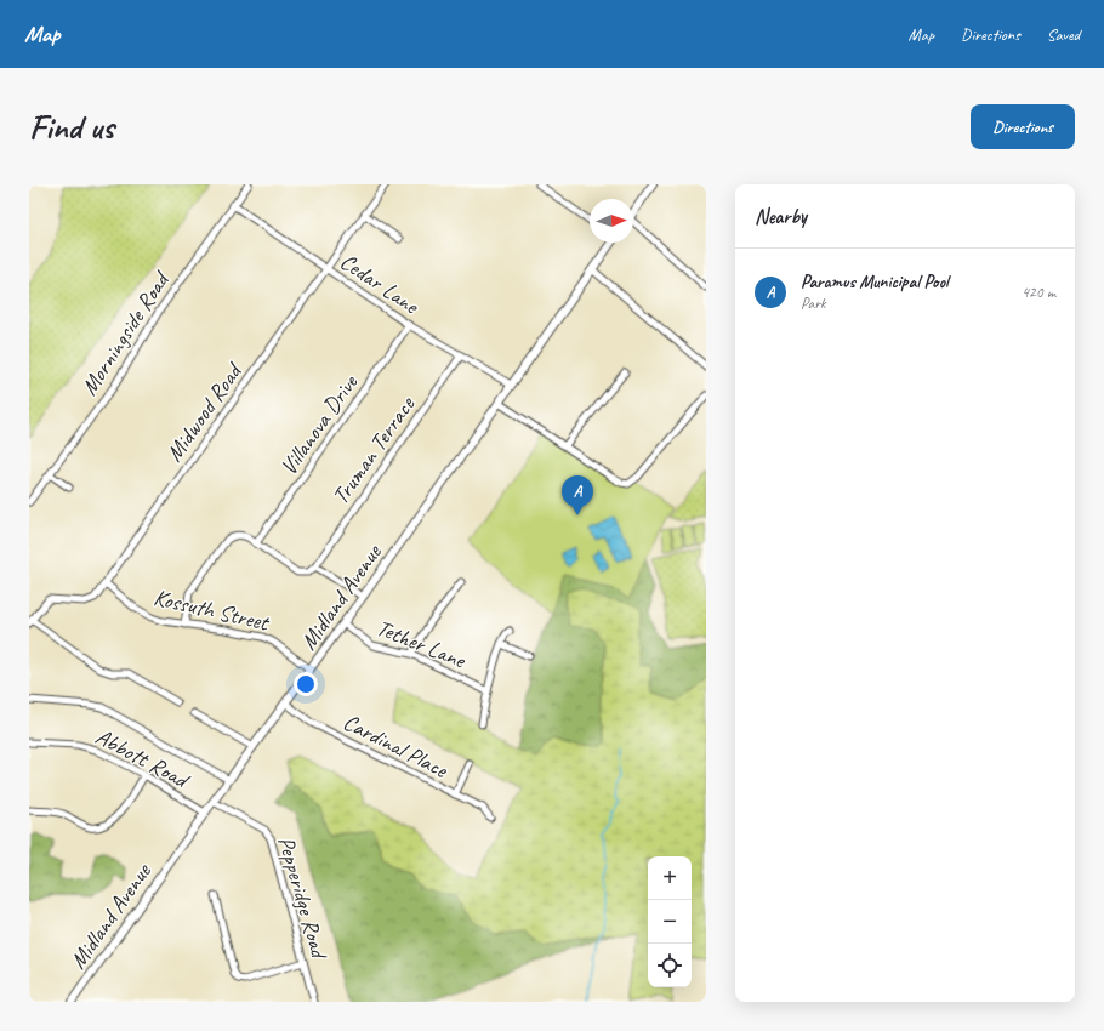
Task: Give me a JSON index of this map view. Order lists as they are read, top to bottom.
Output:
{
  "streets": {
    "street": [
      "Cedar Lane",
      "Morningside Road",
      "Midwood Road",
      "Villanova Drive",
      "Truman Terrace",
      "Midland Avenue",
      "Kossuth Street",
      "Tether Lane",
      "Cardinal Place",
      "Abbott Road",
      "Pepperidge Road"
    ]
  },
  "crossings": [
    ["Cedar Lane", "Morningside Road"],
    ["Cedar Lane", "Midwood Road"],
    ["Cedar Lane", "Villanova Drive"],
    ["Cedar Lane", "Truman Terrace"],
    ["Cedar Lane", "Midland Avenue"],
    ["Midwood Road", "Kossuth Street"],
    ["Midland Avenue", "Kossuth Street"],
    ["Midland Avenue", "Tether Lane"],
    ["Midland Avenue", "Cardinal Place"],
    ["Midland Avenue", "Abbott Road"],
    ["Midland Avenue", "Pepperidge Road"]
  ],
  "north": "right",
  "page": {
    "header": "Map",
    "nav": ["Map", "Directions", "Saved"],
    "buttons": "Directions",
    "title": "Find us",
    "heading": "Nearby",
    "list": [
      {
        "mark": "A",
        "name": "Paramus Municipal Pool",
        "note": "Park",
        "value": "420 m"
      }
    ],
    "pins": "A",
    "map_buttons": ["+", "−"]
  }
}
